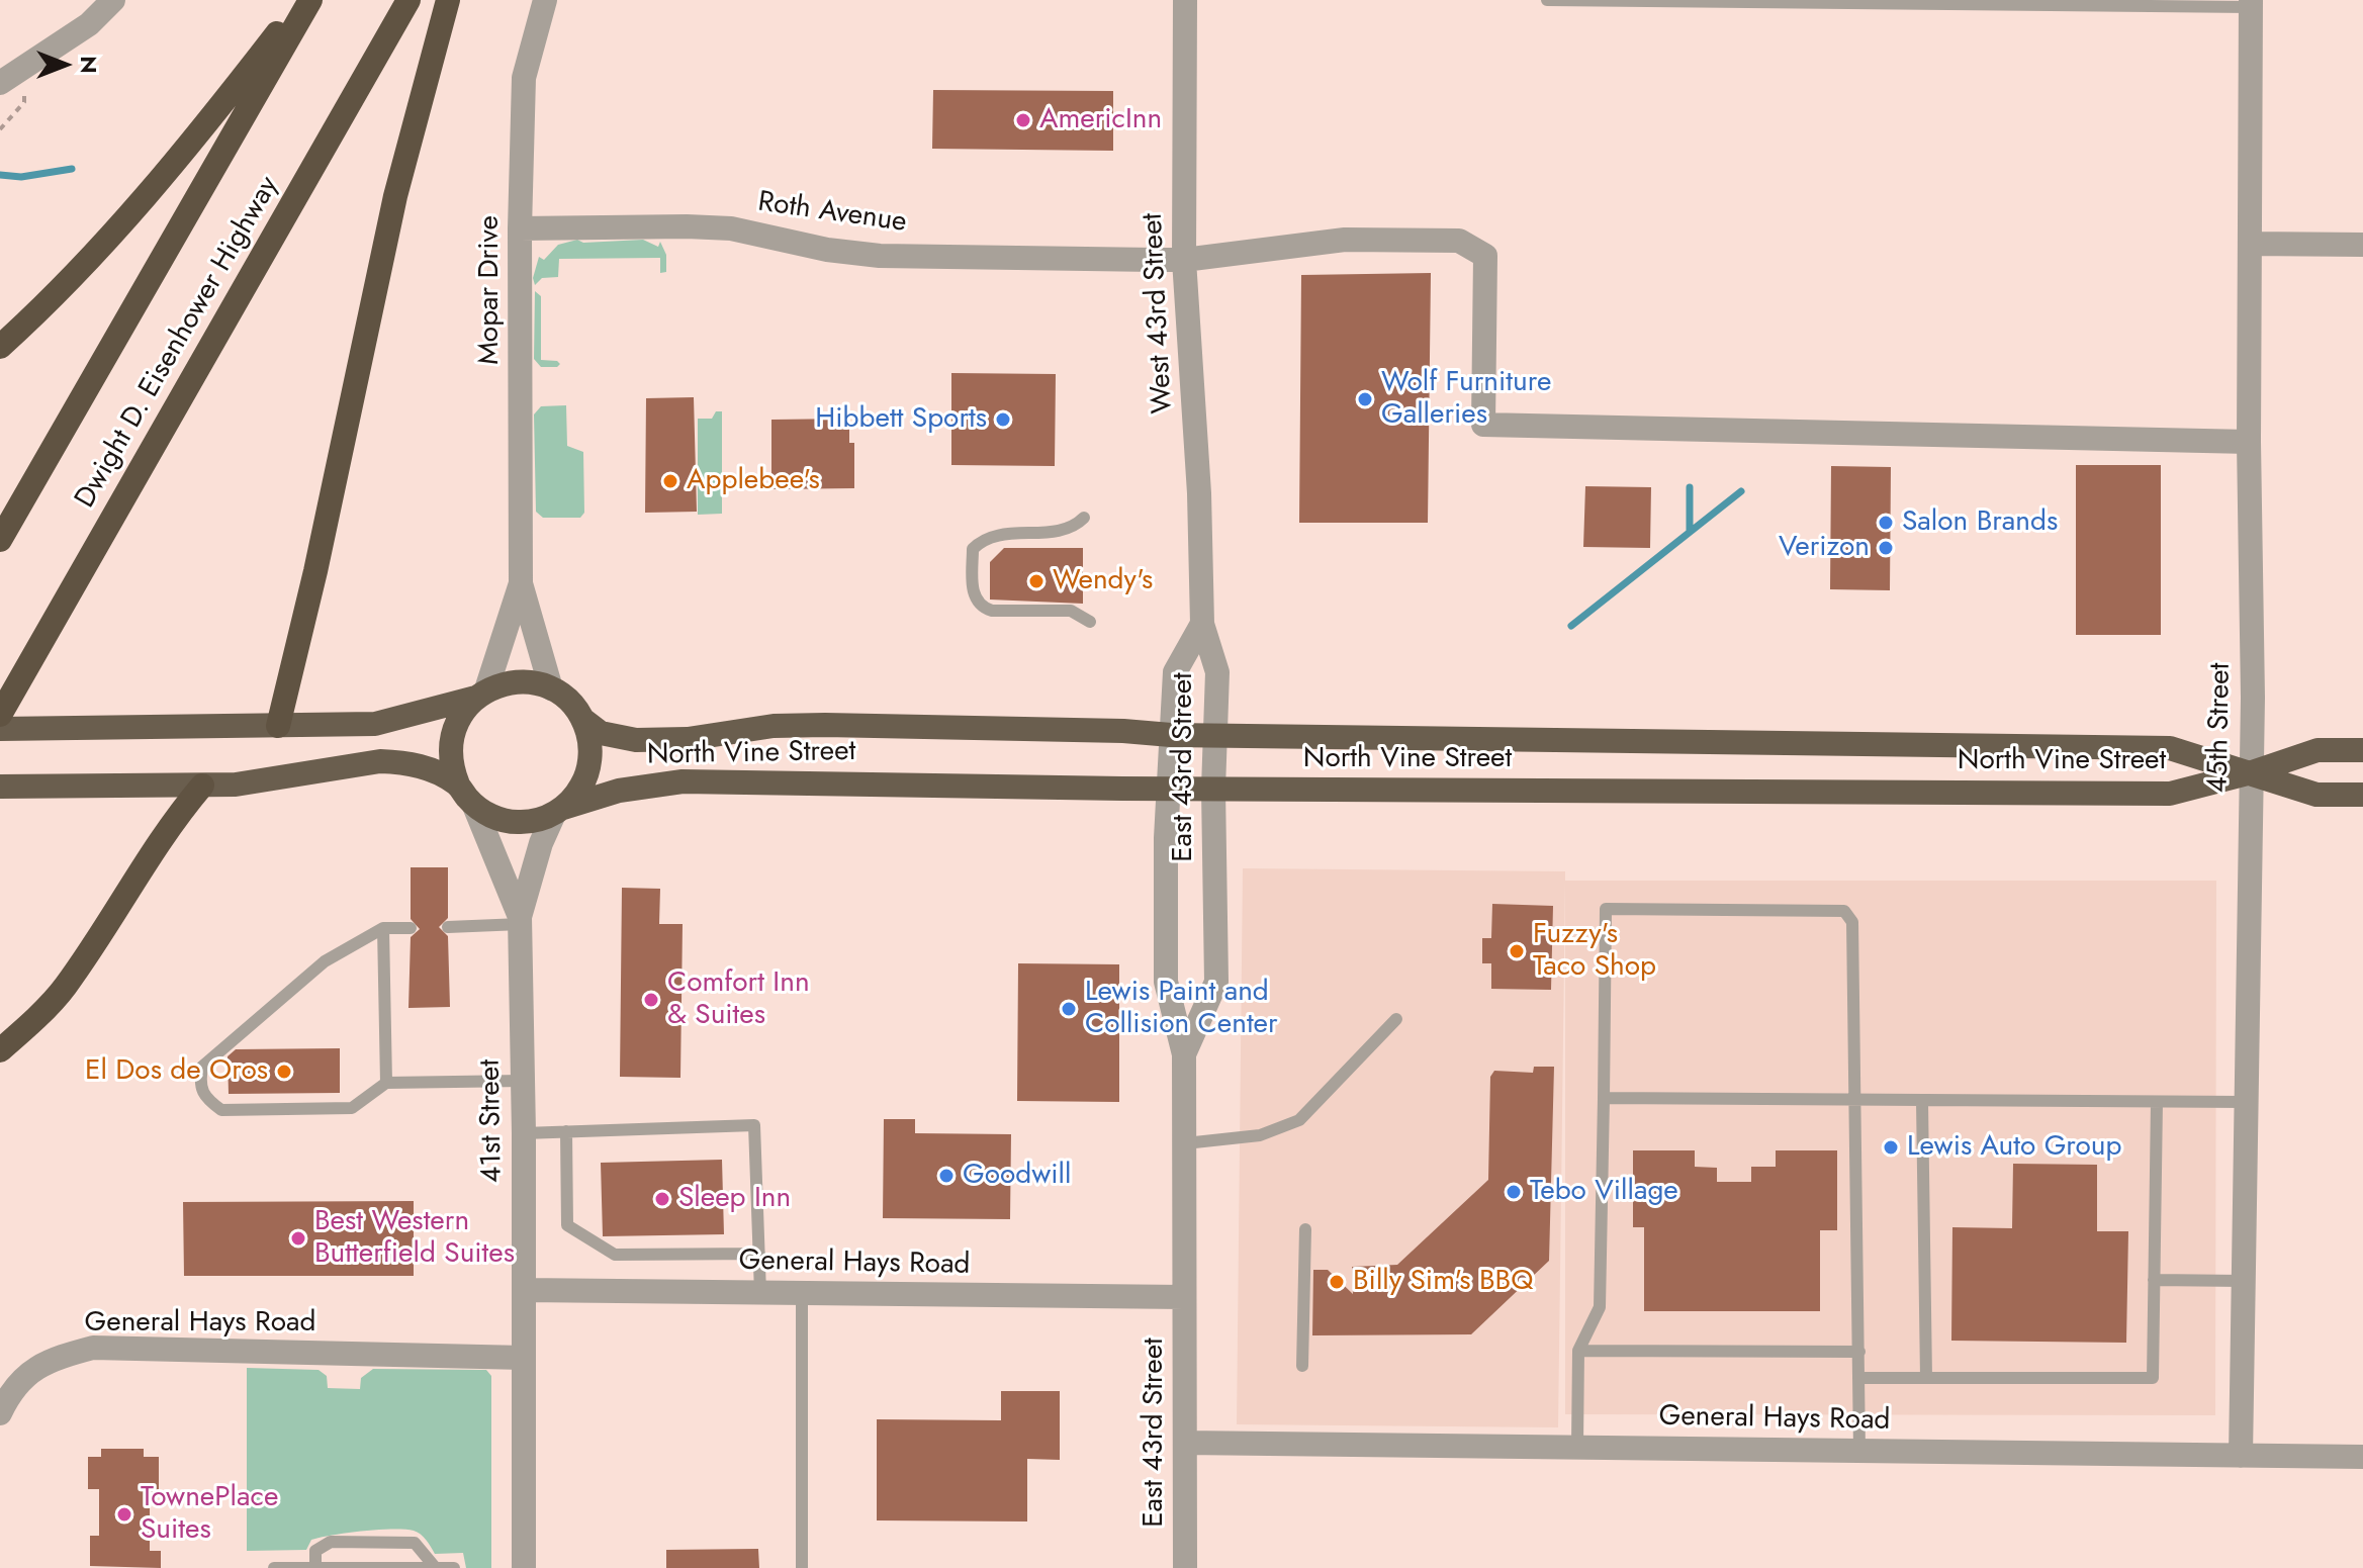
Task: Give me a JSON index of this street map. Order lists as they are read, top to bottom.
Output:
{
  "streets": {
    "highway": ["Dwight D. Eisenhower Highway", "North Vine Street"],
    "street": [
      "Roth Avenue",
      "Mopar Drive",
      "West 43rd Street",
      "45th Street",
      "East 43rd Street",
      "41st Street",
      "General Hays Road"
    ]
  },
  "crossings": [
    ["Roth Avenue", "Mopar Drive"],
    ["Roth Avenue", "West 43rd Street"],
    ["Roth Avenue", "45th Street"],
    ["Mopar Drive", "North Vine Street"],
    ["Mopar Drive", "41st Street"],
    ["West 43rd Street", "East 43rd Street"],
    ["45th Street", "North Vine Street"],
    ["45th Street", "General Hays Road"],
    ["North Vine Street", "East 43rd Street"],
    ["North Vine Street", "41st Street"],
    ["East 43rd Street", "General Hays Road"],
    ["41st Street", "General Hays Road"]
  ],
  "places": [
    "AmericInn",
    "Wolf Furniture Galleries",
    "Hibbett Sports",
    "Applebee's",
    "Salon Brands",
    "Verizon",
    "Wendy's",
    "Fuzzy's Taco Shop",
    "Comfort Inn & Suites",
    "Lewis Paint and Collision Center",
    "El Dos de Oros",
    "Lewis Auto Group",
    "Goodwill",
    "Tebo Village",
    "Sleep Inn",
    "Best Western Butterfield Suites",
    "Billy Sim's BBQ",
    "TownePlace Suites"
  ],
  "north": "right"
}
